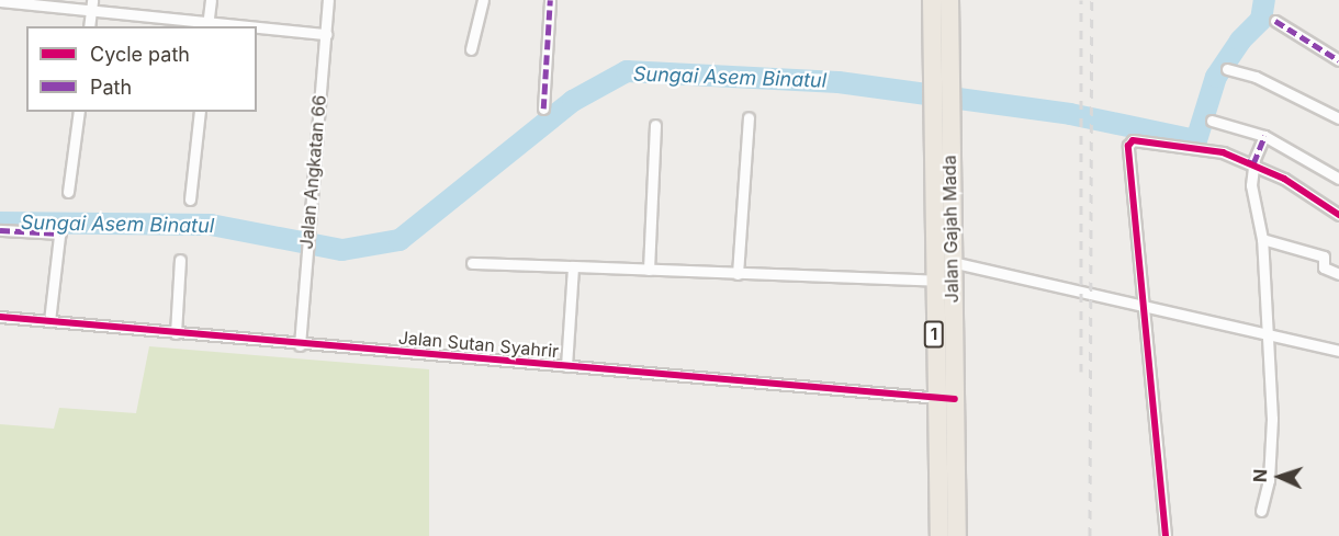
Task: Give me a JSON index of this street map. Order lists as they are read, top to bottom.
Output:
{
  "streets": {
    "highway": ["Jalan Gajah Mada", "1"],
    "street": ["Jalan Angkatan 66", "Jalan Sutan Syahrir"]
  },
  "crossings": [
    ["Jalan Angkatan 66", "Jalan Sutan Syahrir"],
    ["Jalan Gajah Mada", "Jalan Sutan Syahrir"]
  ],
  "water": ["Sungai Asem Binatul"],
  "legend": ["Cycle path", "Path"],
  "north": "left"
}
